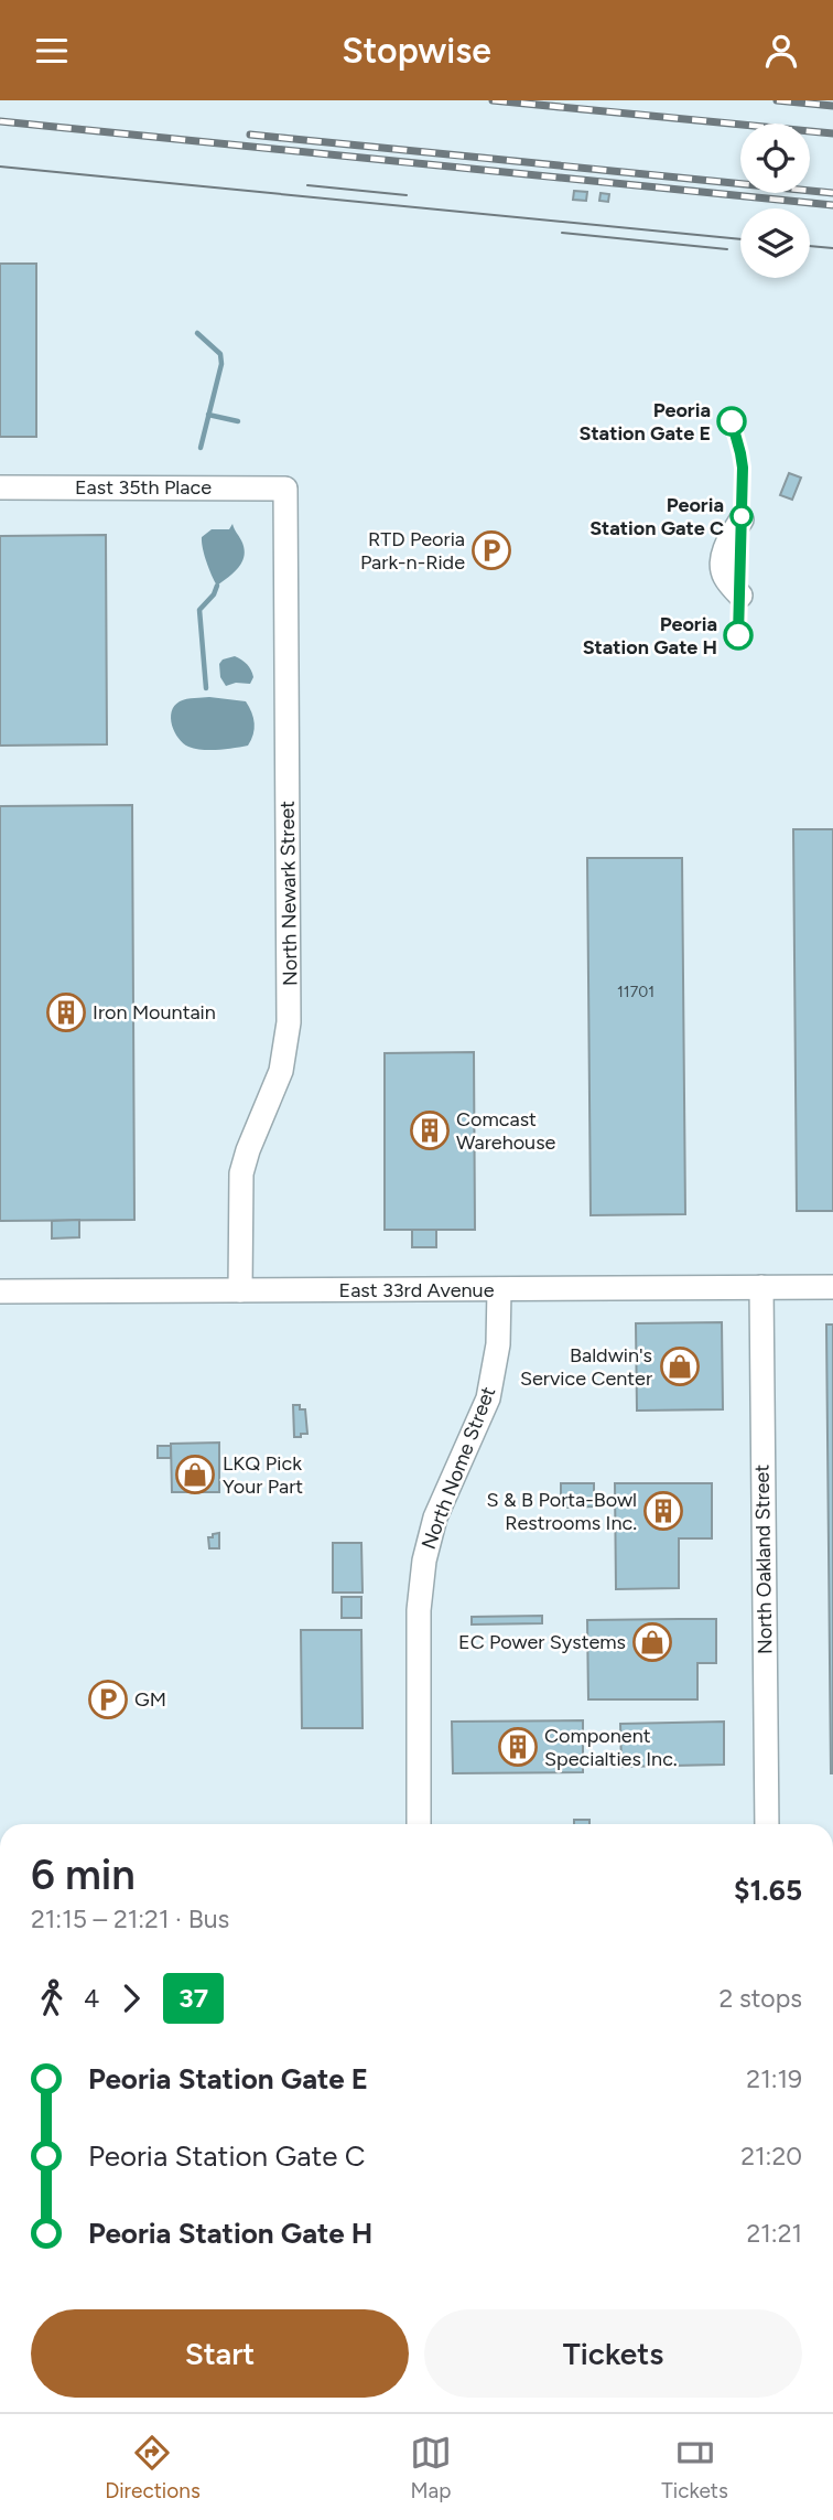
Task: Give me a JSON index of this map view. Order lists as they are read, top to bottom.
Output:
{
  "streets": {
    "street": [
      "East 35th Place",
      "North Newark Street",
      "East 33rd Avenue",
      "North Nome Street",
      "North Oakland Street"
    ]
  },
  "crossings": [
    ["East 35th Place", "North Newark Street"],
    ["North Newark Street", "East 33rd Avenue"],
    ["East 33rd Avenue", "North Nome Street"],
    ["East 33rd Avenue", "North Oakland Street"]
  ],
  "places": {
    "other": ["Peoria Station Gate E", "Peoria Station Gate C", "Peoria Station Gate H"],
    "parking": ["RTD Peoria Park-n-Ride", "GM"],
    "building": [
      "Iron Mountain",
      "Comcast Warehouse",
      "S & B Porta-Bowl Restrooms Inc.",
      "Component Specialties Inc."
    ],
    "shop": ["Baldwin's Service Center", "LKQ Pick Your Part", "EC Power Systems"]
  },
  "lines": ["bus line 37"],
  "house_numbers": ["11701"],
  "page": {
    "header": "Stopwise",
    "heading": ["6 min", "21:15 – 21:21 · Bus", "$1.65"],
    "legs": ["4", "37", "2 stops"],
    "list": [
      {
        "name": "Peoria Station Gate E",
        "value": "21:19"
      },
      {
        "name": "Peoria Station Gate C",
        "value": "21:20"
      },
      {
        "name": "Peoria Station Gate H",
        "value": "21:21"
      }
    ],
    "buttons": ["Start", "Tickets"],
    "tabs": ["Directions", "Map", "Tickets"]
  }
}
